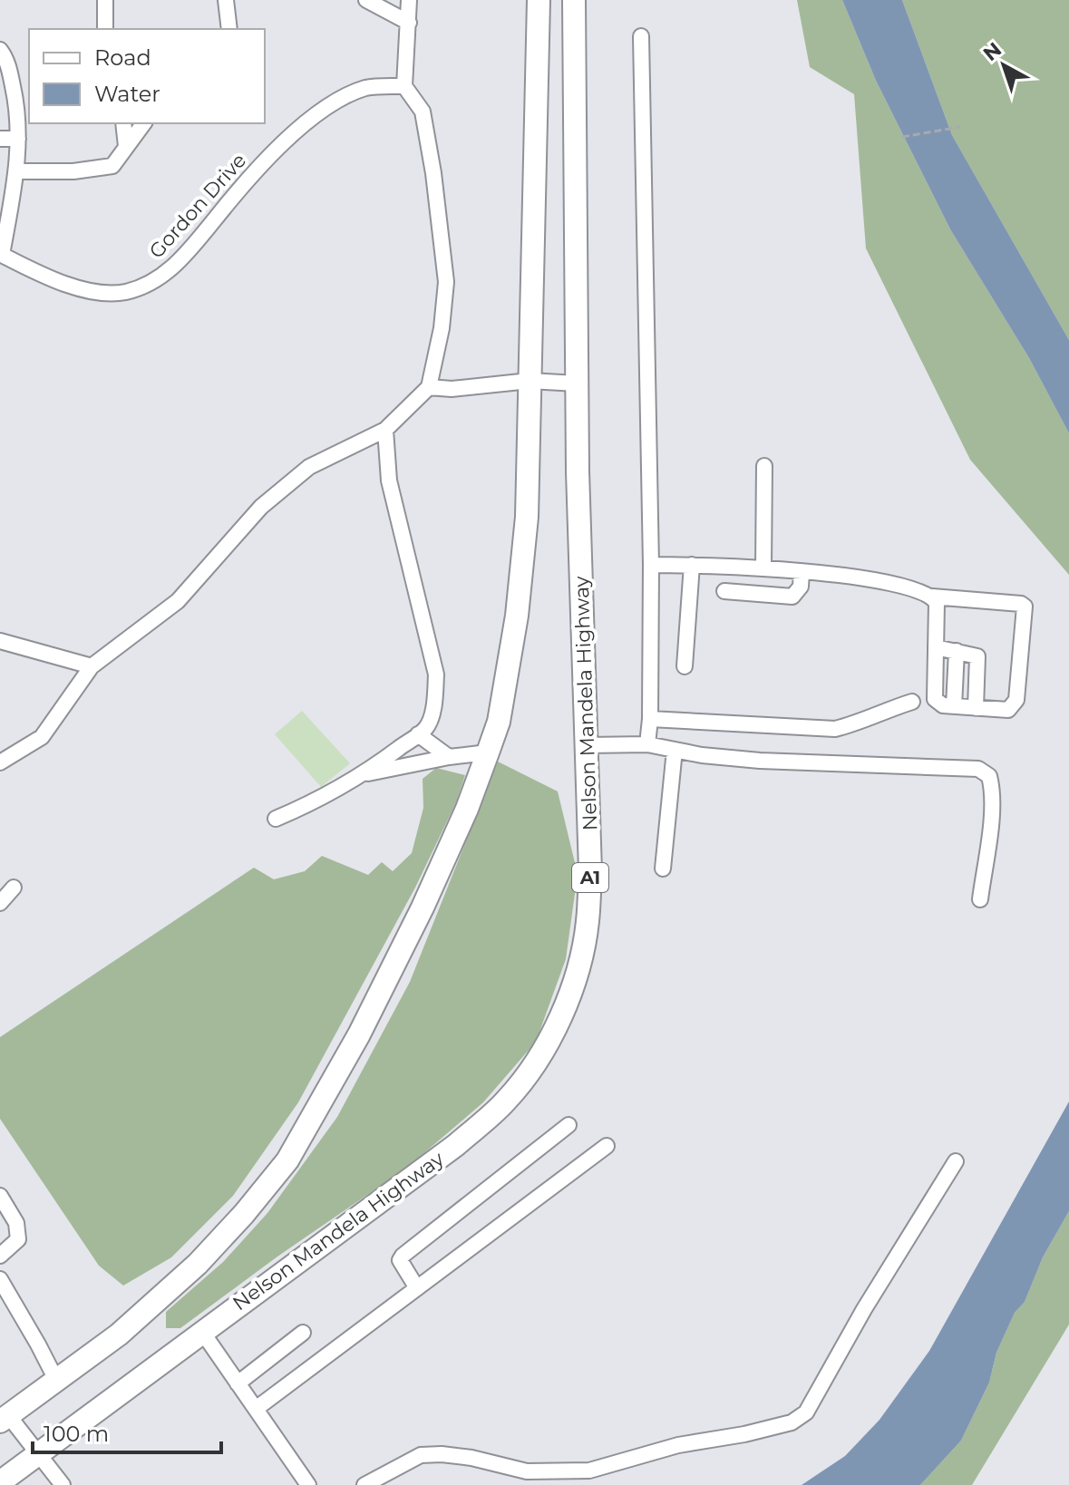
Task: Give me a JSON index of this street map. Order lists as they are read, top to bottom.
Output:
{
  "streets": {
    "highway": ["Nelson Mandela Highway", "A1"],
    "street": ["Gordon Drive"]
  },
  "legend": ["Road", "Water"],
  "scale_bar": "100 m",
  "north": "top left"
}
